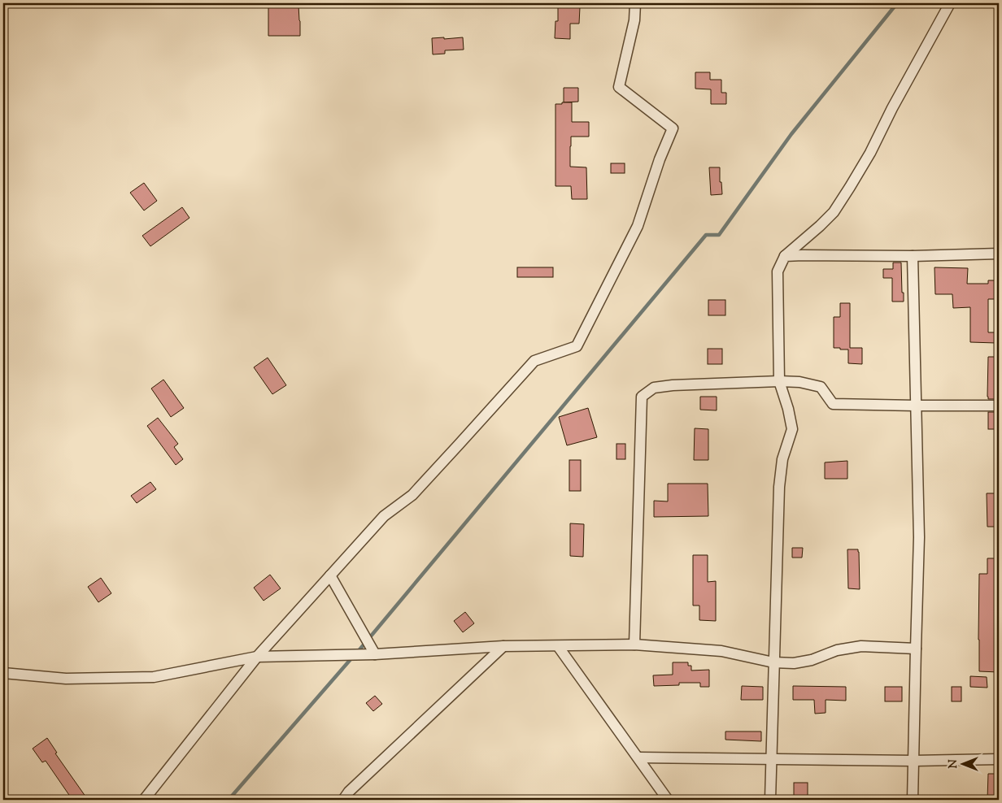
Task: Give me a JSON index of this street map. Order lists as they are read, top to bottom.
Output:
{
  "north": "left"
}
